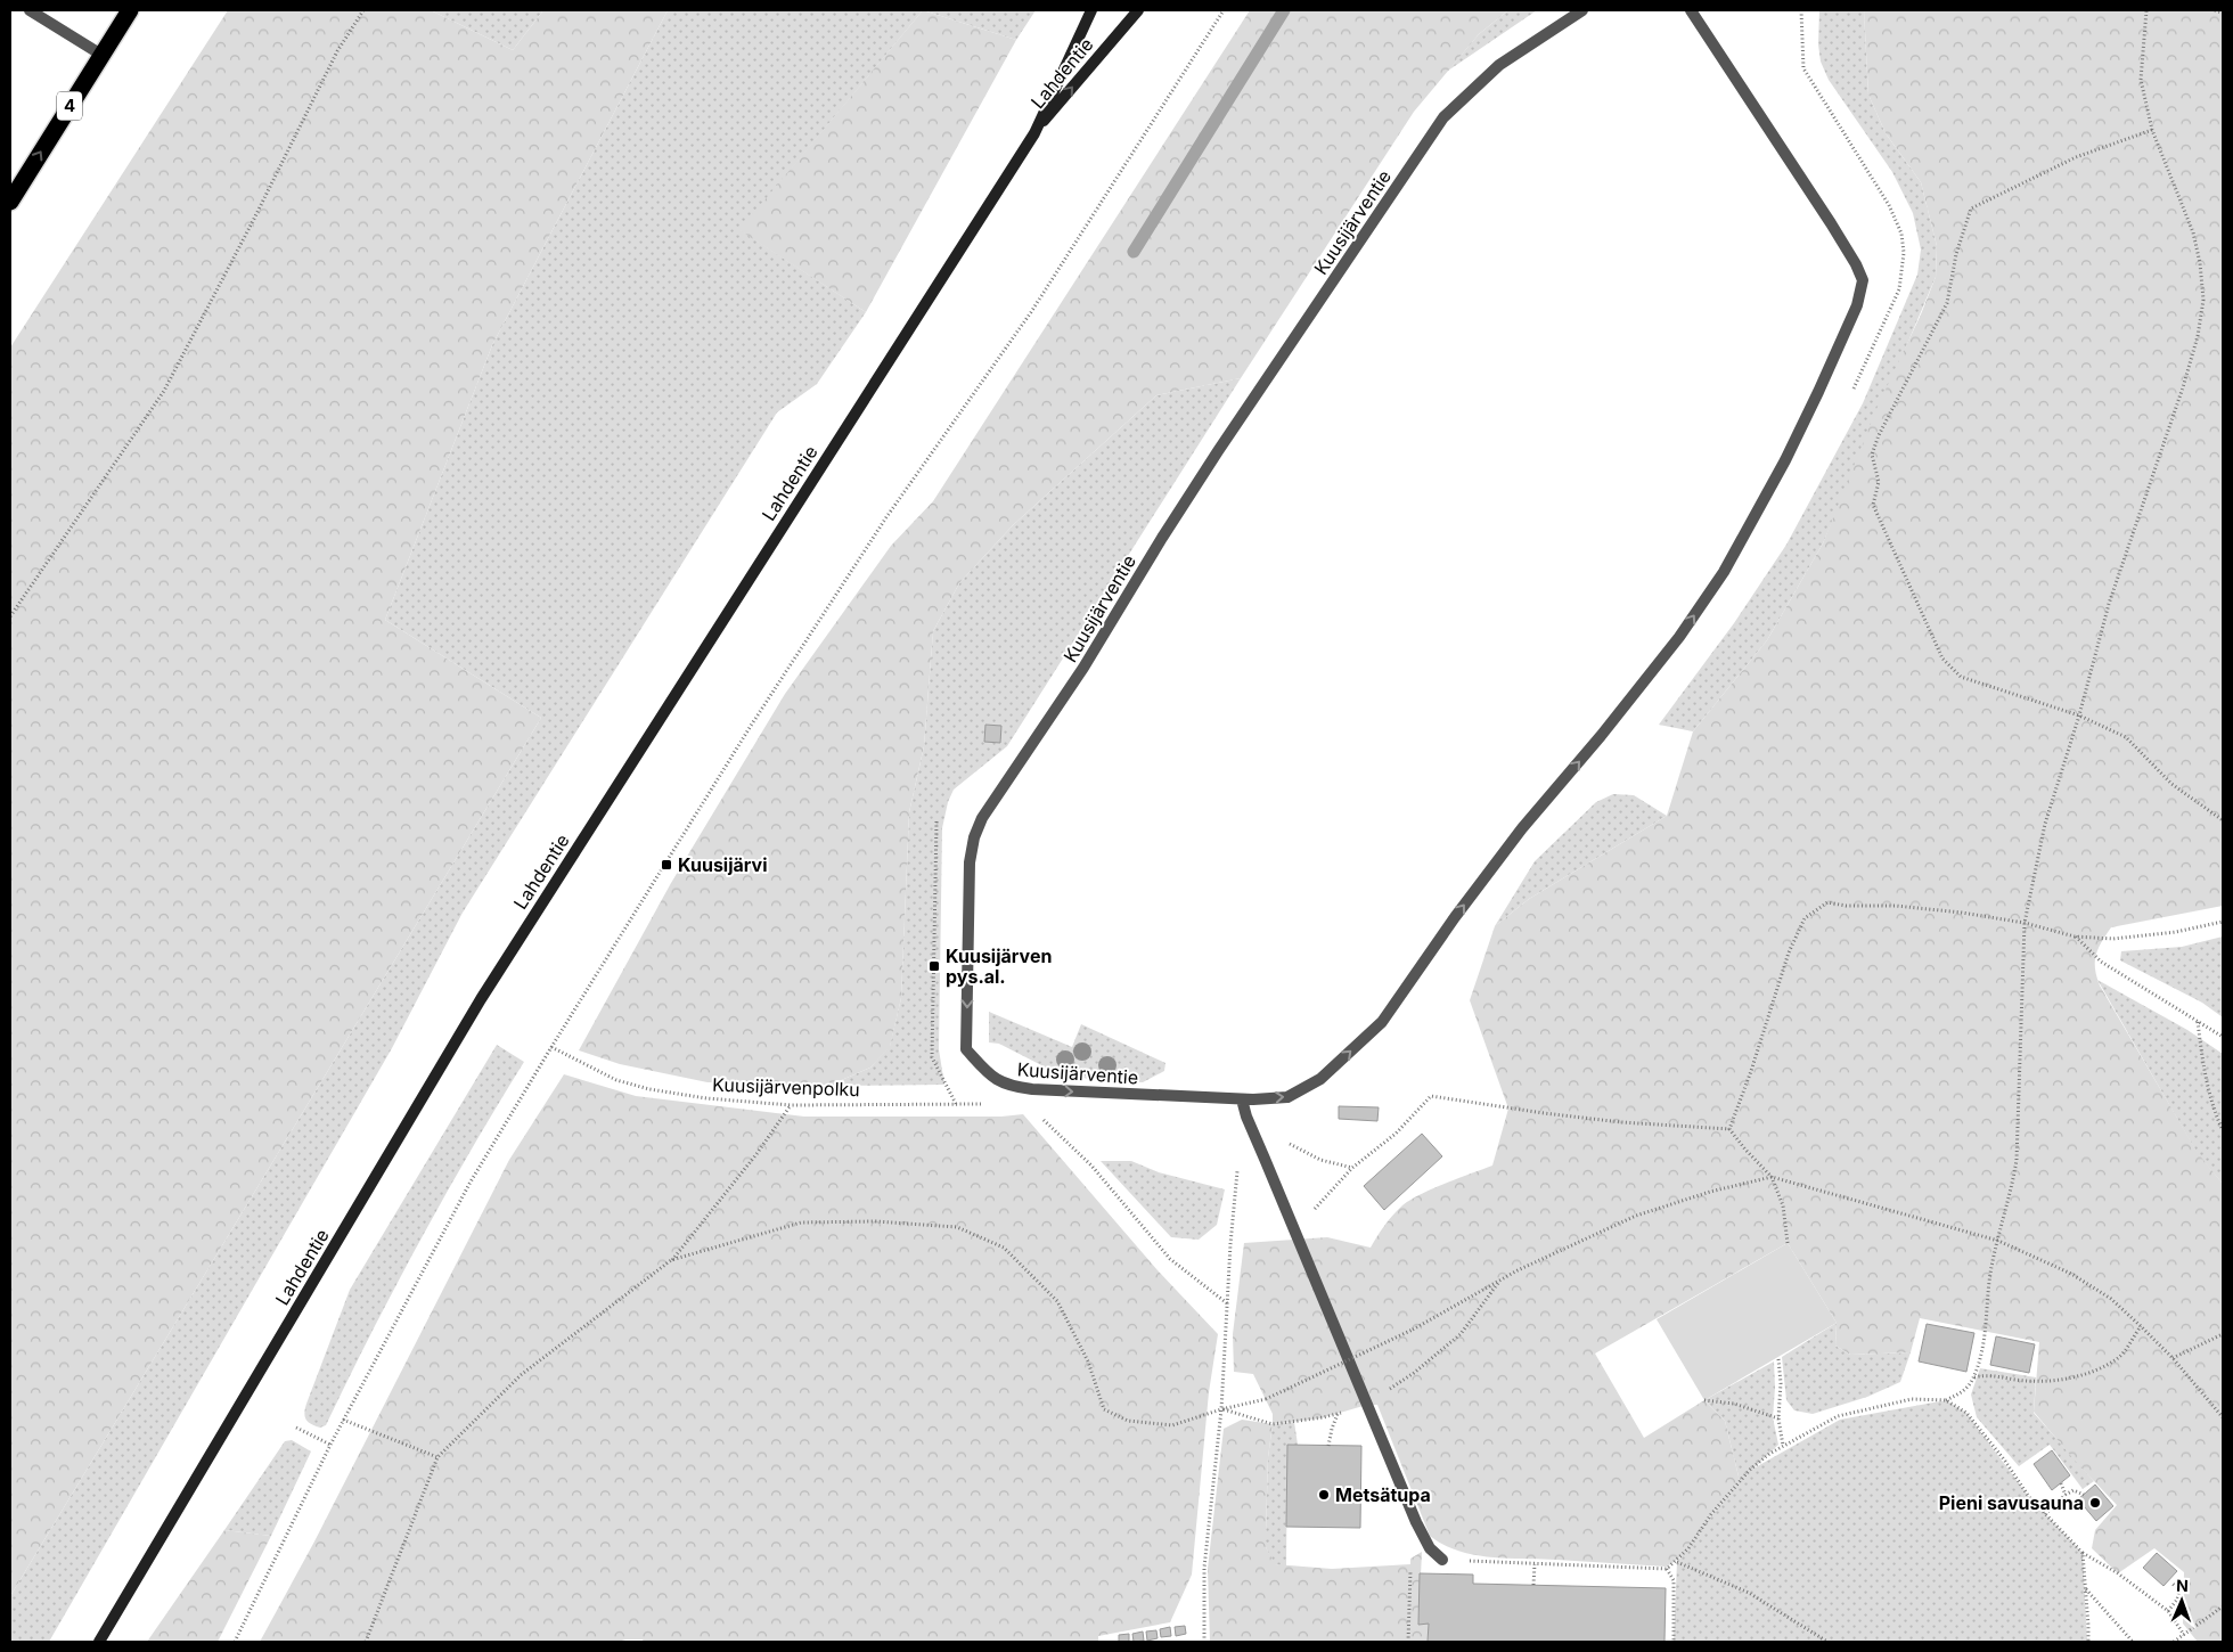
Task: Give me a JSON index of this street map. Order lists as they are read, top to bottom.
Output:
{
  "streets": {
    "highway": ["4"],
    "main road": ["Lahdentie"],
    "lane": ["Kuusijärventie"],
    "path": ["Kuusijärvenpolku"]
  },
  "places": {
    "transit": ["Kuusijärvi", "Kuusijärven pys.al."],
    "other": ["Metsätupa", "Pieni savusauna"]
  },
  "north": "top"
}
